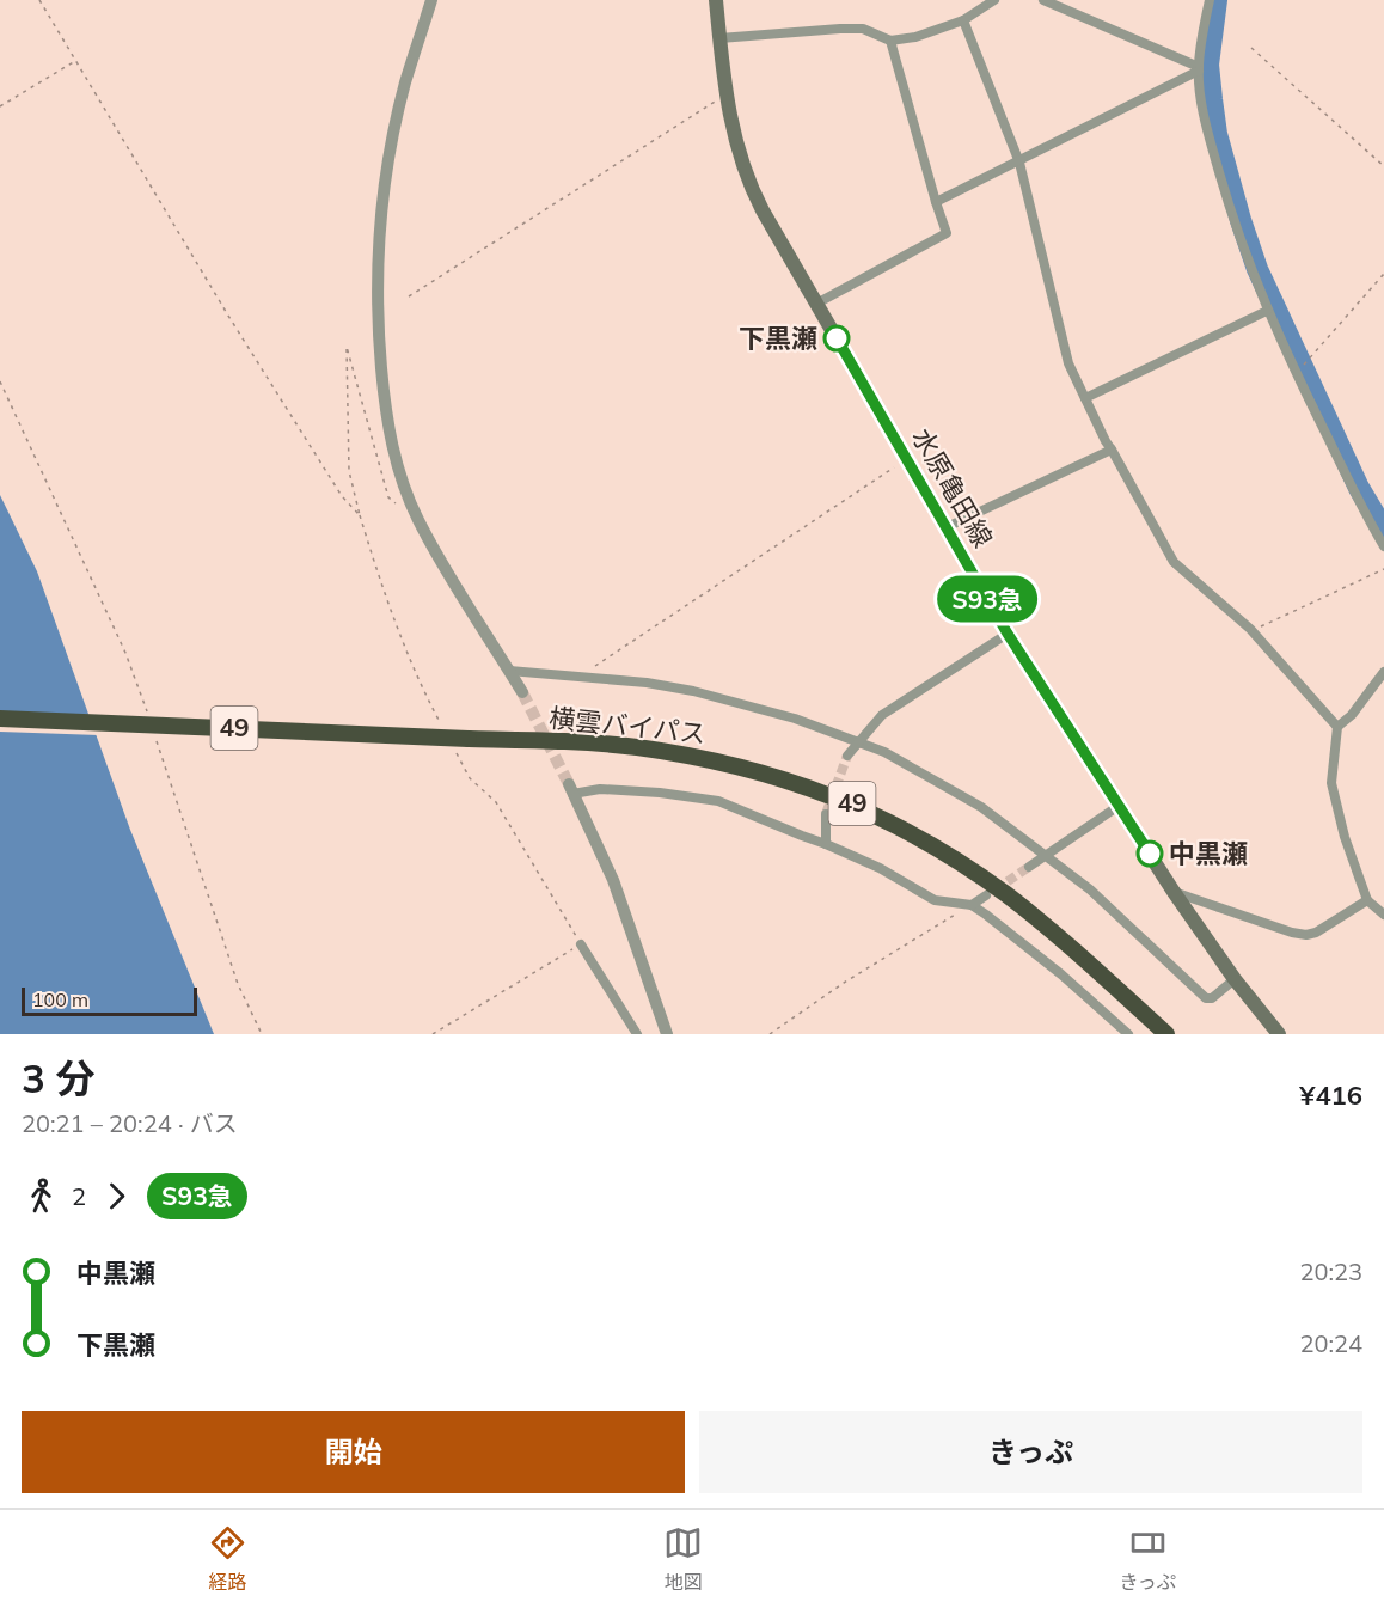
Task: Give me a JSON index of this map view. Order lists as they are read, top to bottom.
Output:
{
  "streets": {
    "highway": ["横雲バイパス", "49"],
    "main road": ["水原亀田線"]
  },
  "places": ["下黒瀬", "中黒瀬"],
  "lines": ["bus line S93急"],
  "scale_bar": "100 m",
  "page": {
    "on_map": "S93急",
    "scale": "100 m",
    "heading": ["3 分", "20:21 – 20:24 · バス", "¥416"],
    "legs": ["2", "S93急"],
    "list": [
      {
        "name": "中黒瀬",
        "value": "20:23"
      },
      {
        "name": "下黒瀬",
        "value": "20:24"
      }
    ],
    "buttons": ["開始", "きっぷ"],
    "tabs": ["経路", "地図", "きっぷ"]
  }
}
